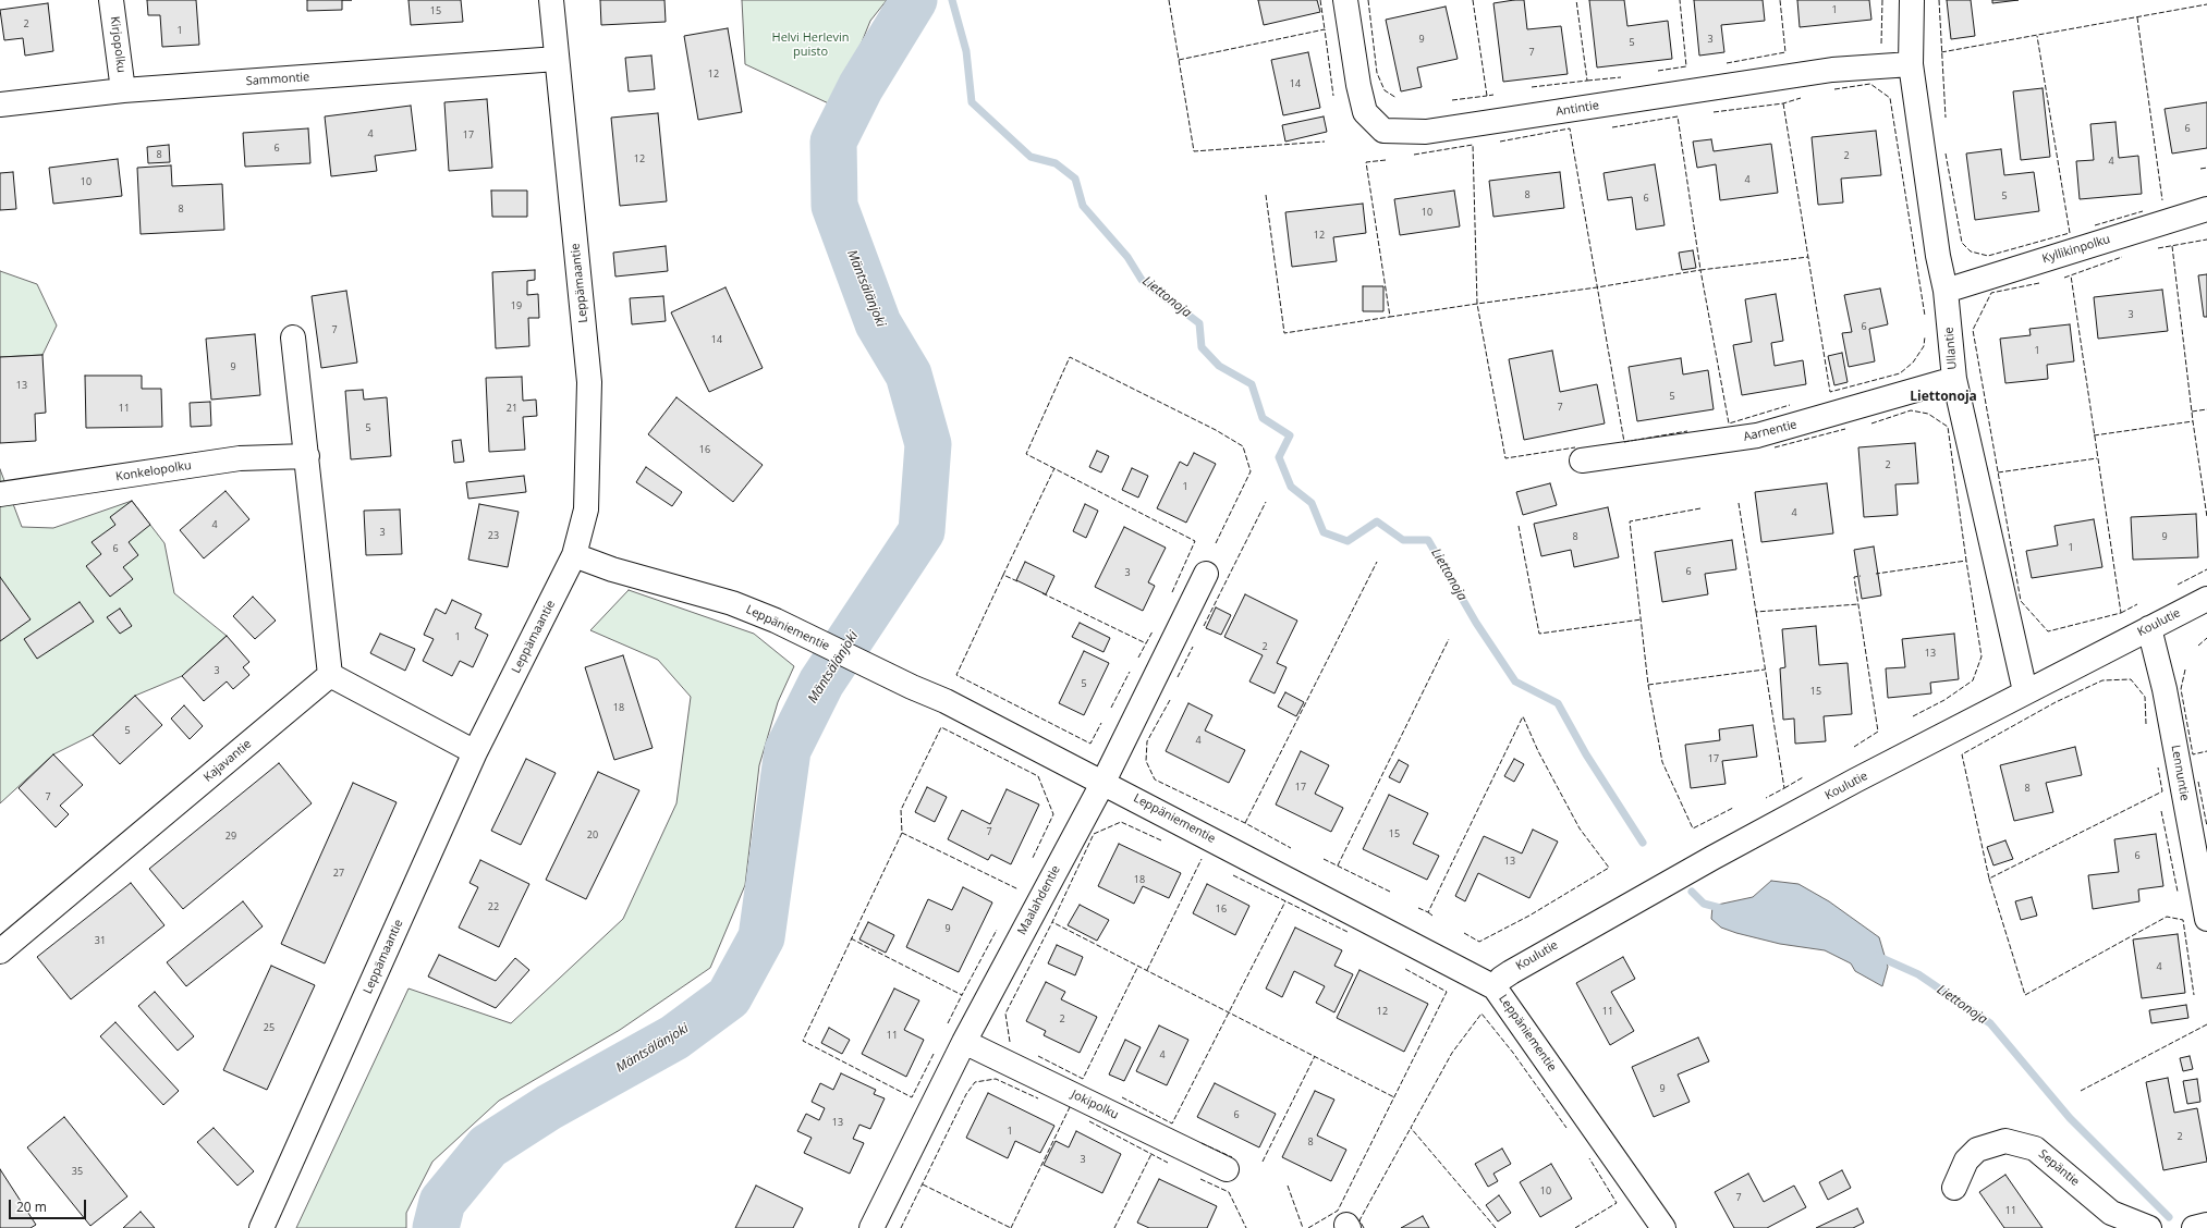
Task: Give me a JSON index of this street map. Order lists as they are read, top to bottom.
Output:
{
  "streets": {
    "street": [
      "Kirjopolku",
      "Sammontie",
      "Antintie",
      "Kyllikinpolku",
      "Leppämaantie",
      "Ullantie",
      "Aarnentie",
      "Konkelopolku",
      "Koulutie",
      "Leppäniementie",
      "Kajavantie",
      "Lennuntie",
      "Maalahdentie",
      "Jokipolku",
      "Sepäntie"
    ]
  },
  "crossings": [
    ["Kirjopolku", "Sammontie"],
    ["Sammontie", "Leppämaantie"],
    ["Antintie", "Ullantie"],
    ["Kyllikinpolku", "Ullantie"],
    ["Leppämaantie", "Leppäniementie"],
    ["Ullantie", "Aarnentie"],
    ["Ullantie", "Koulutie"],
    ["Koulutie", "Leppäniementie"],
    ["Koulutie", "Lennuntie"],
    ["Leppäniementie", "Maalahdentie"],
    ["Maalahdentie", "Jokipolku"]
  ],
  "districts": ["Liettonoja"],
  "water": ["Mäntsälänjoki", "Liettonoja"],
  "parks": ["Helvi Herlevin puisto"],
  "house_numbers": [
    "1",
    "15",
    "2",
    "1",
    "9",
    "3",
    "5",
    "7",
    "12",
    "14",
    "6",
    "4",
    "17",
    "6",
    "8",
    "2",
    "12",
    "4",
    "4",
    "10",
    "8",
    "5",
    "6",
    "8",
    "10",
    "12",
    "19",
    "3",
    "6",
    "7",
    "14",
    "1",
    "9",
    "13",
    "5",
    "7",
    "11",
    "21",
    "5",
    "16",
    "2",
    "1",
    "4",
    "4",
    "3",
    "23",
    "8",
    "9",
    "1",
    "6",
    "6",
    "3",
    "1",
    "2",
    "13",
    "3",
    "5",
    "15",
    "18",
    "5",
    "4",
    "17",
    "17",
    "8",
    "7",
    "7",
    "15",
    "20",
    "29",
    "6",
    "13",
    "27",
    "18",
    "22",
    "16",
    "9",
    "31",
    "4",
    "12",
    "11",
    "2",
    "25",
    "11",
    "4",
    "9",
    "6",
    "13",
    "1",
    "2",
    "8",
    "3",
    "35",
    "10",
    "7",
    "11"
  ],
  "scale_bar": "20 m"
}
